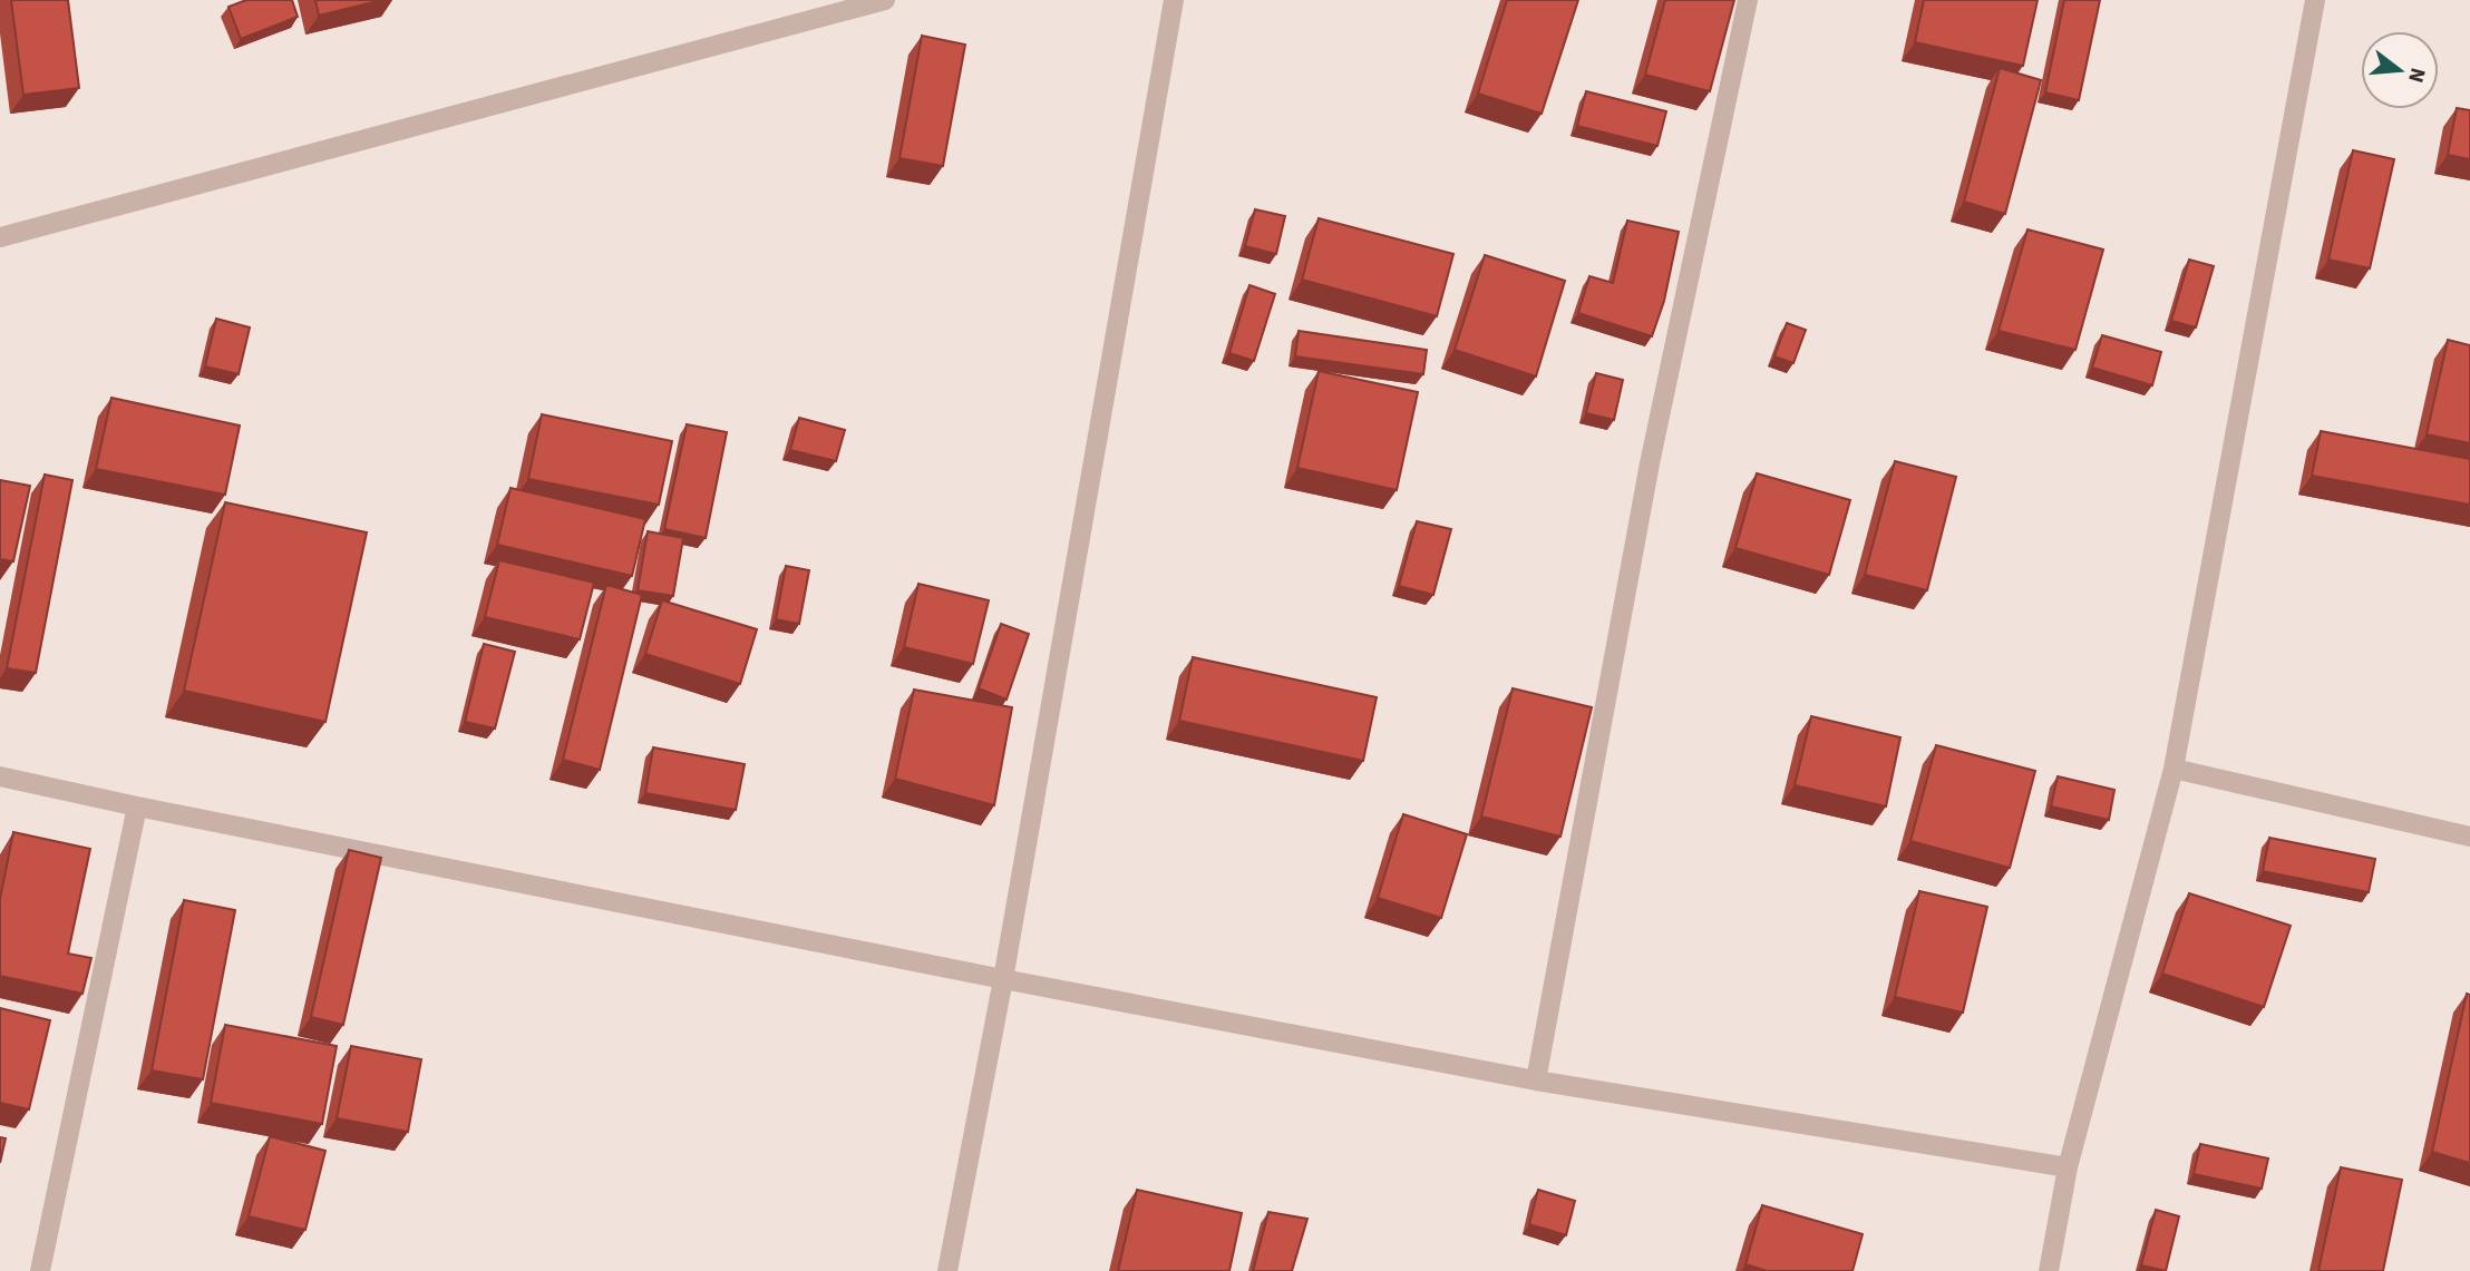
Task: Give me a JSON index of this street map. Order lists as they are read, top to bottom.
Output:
{
  "north": "right"
}
